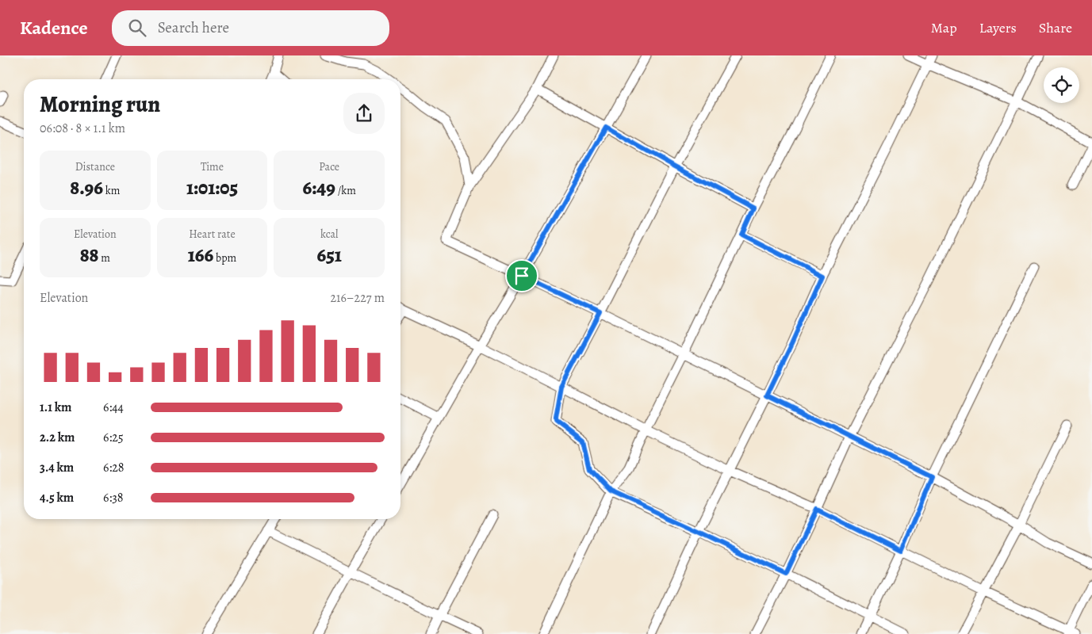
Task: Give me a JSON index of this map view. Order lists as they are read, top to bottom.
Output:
{
  "page": {
    "header": "Kadence",
    "search": "Search here",
    "nav": ["Map", "Layers", "Share"],
    "heading": ["Morning run", "06:08 · 8 × 1.1 km"],
    "stats": [
      ["Distance", "8.96 km"],
      ["Time", "1:01:05"],
      ["Pace", "6:49 /km"],
      ["Elevation", "88 m"],
      ["Heart rate", "166 bpm"],
      ["kcal", "651"]
    ],
    "chart": ["Elevation", "216–227 m"],
    "list": [
      {
        "name": "1.1 km",
        "note": "6:44"
      },
      {
        "name": "2.2 km",
        "note": "6:25"
      },
      {
        "name": "3.4 km",
        "note": "6:28"
      },
      {
        "name": "4.5 km",
        "note": "6:38"
      }
    ]
  }
}
